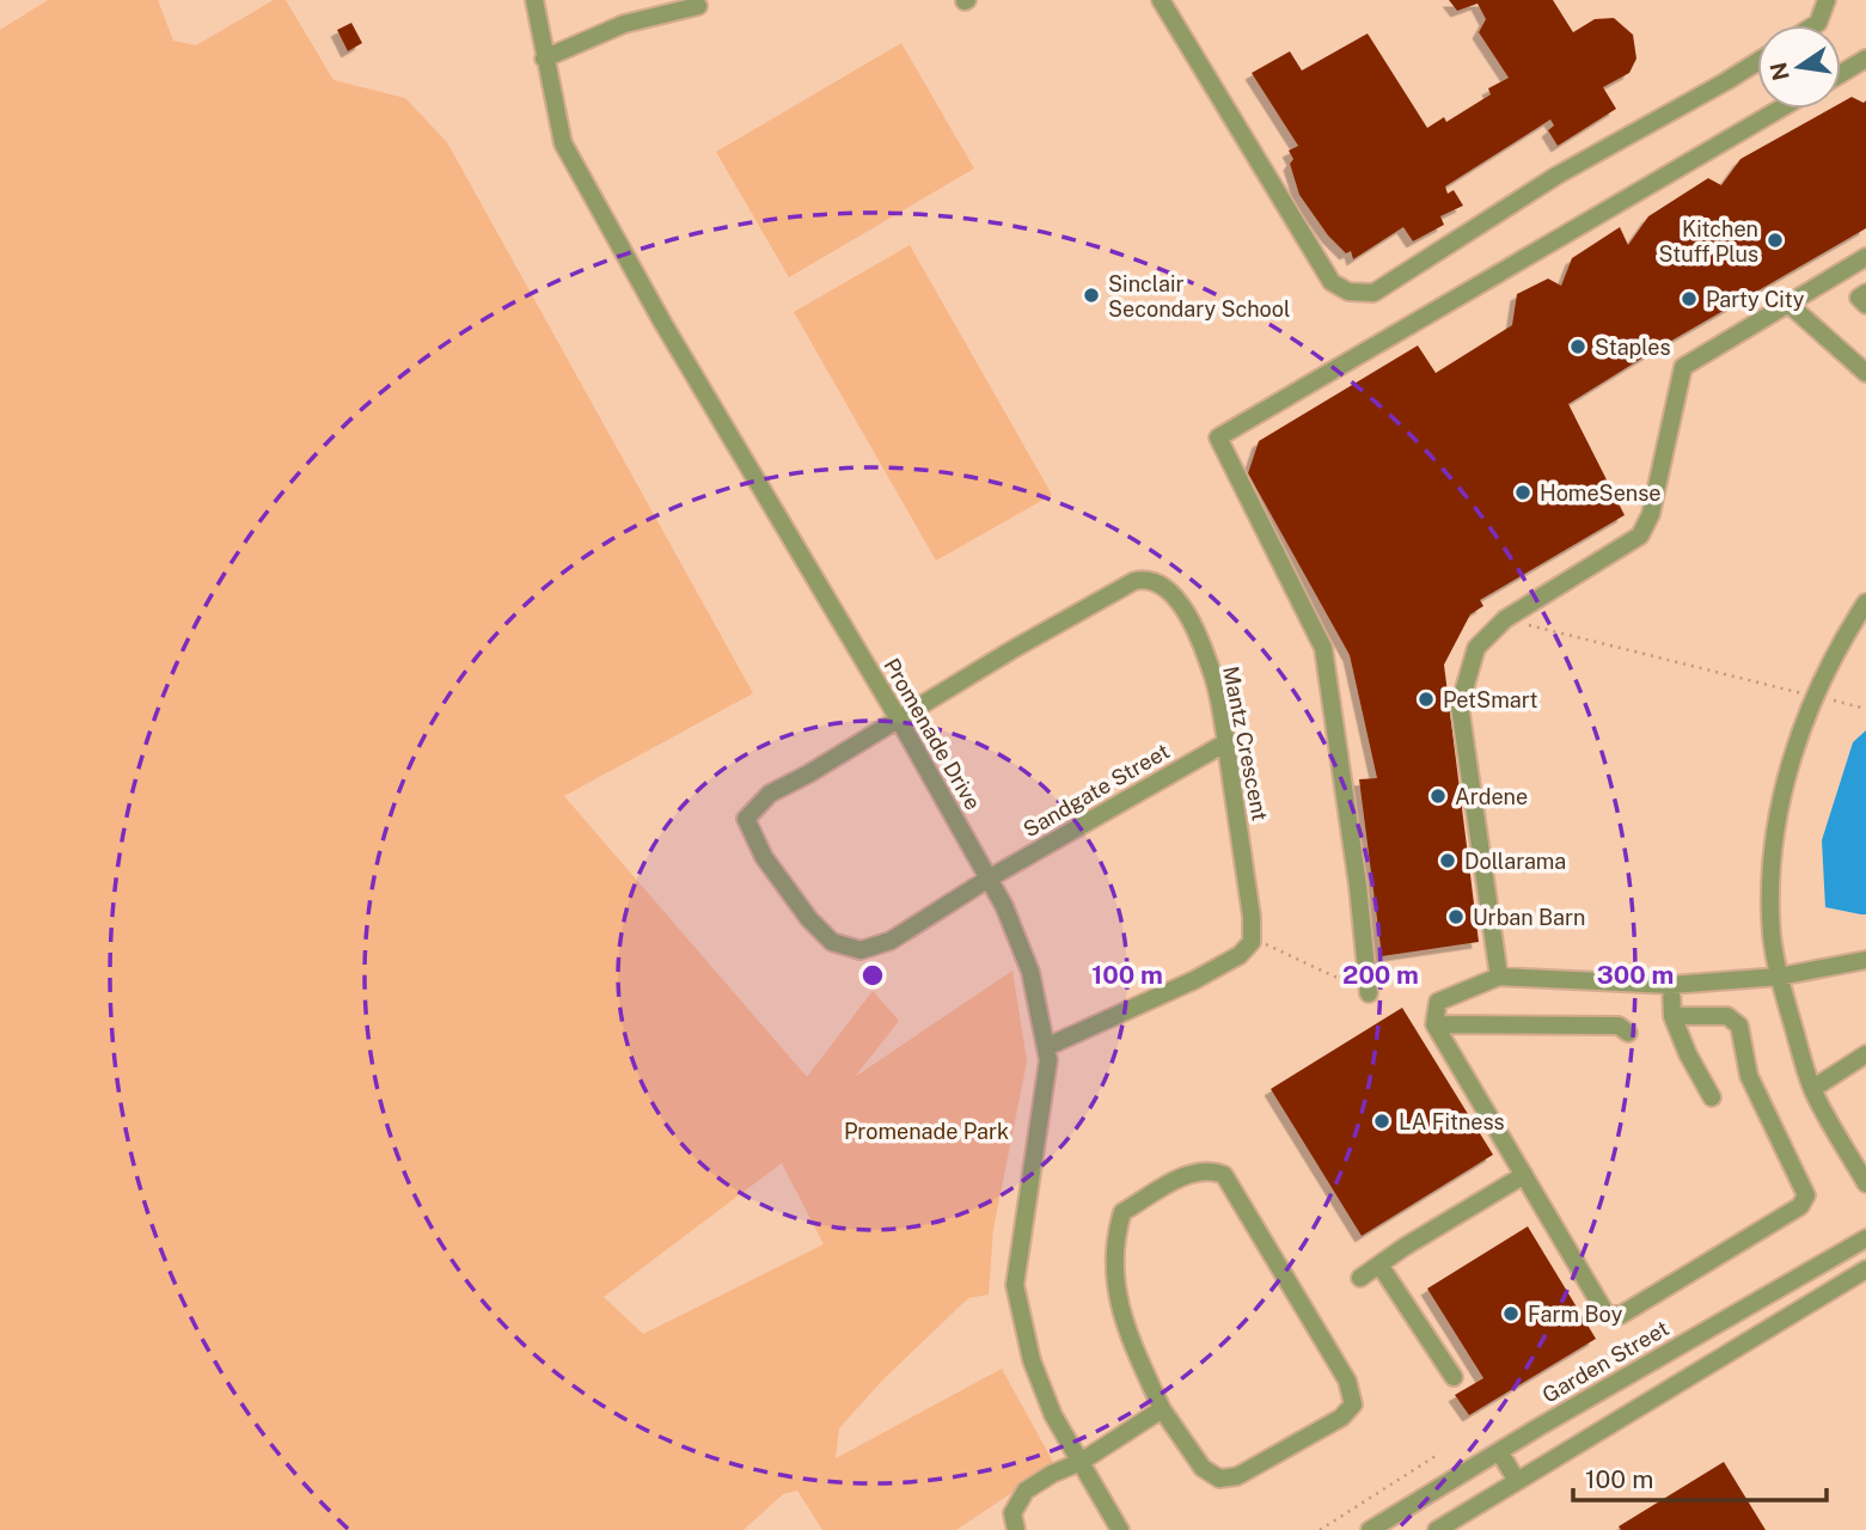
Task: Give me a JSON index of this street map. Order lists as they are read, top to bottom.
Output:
{
  "streets": {
    "street": [
      "Promenade Drive",
      "Mantz Crescent",
      "Sandgate Street",
      "Garden Street"
    ]
  },
  "crossings": [
    ["Promenade Drive", "Mantz Crescent"],
    ["Promenade Drive", "Sandgate Street"],
    ["Mantz Crescent", "Sandgate Street"]
  ],
  "parks": ["Promenade Park"],
  "places": [
    "Kitchen Stuff Plus",
    "Sinclair Secondary School",
    "Party City",
    "Staples",
    "HomeSense",
    "PetSmart",
    "Ardene",
    "Dollarama",
    "Urban Barn",
    "LA Fitness",
    "Farm Boy"
  ],
  "scale_bar": "100 m",
  "north": "left",
  "rings": ["100 m", "200 m", "300 m"]
}
